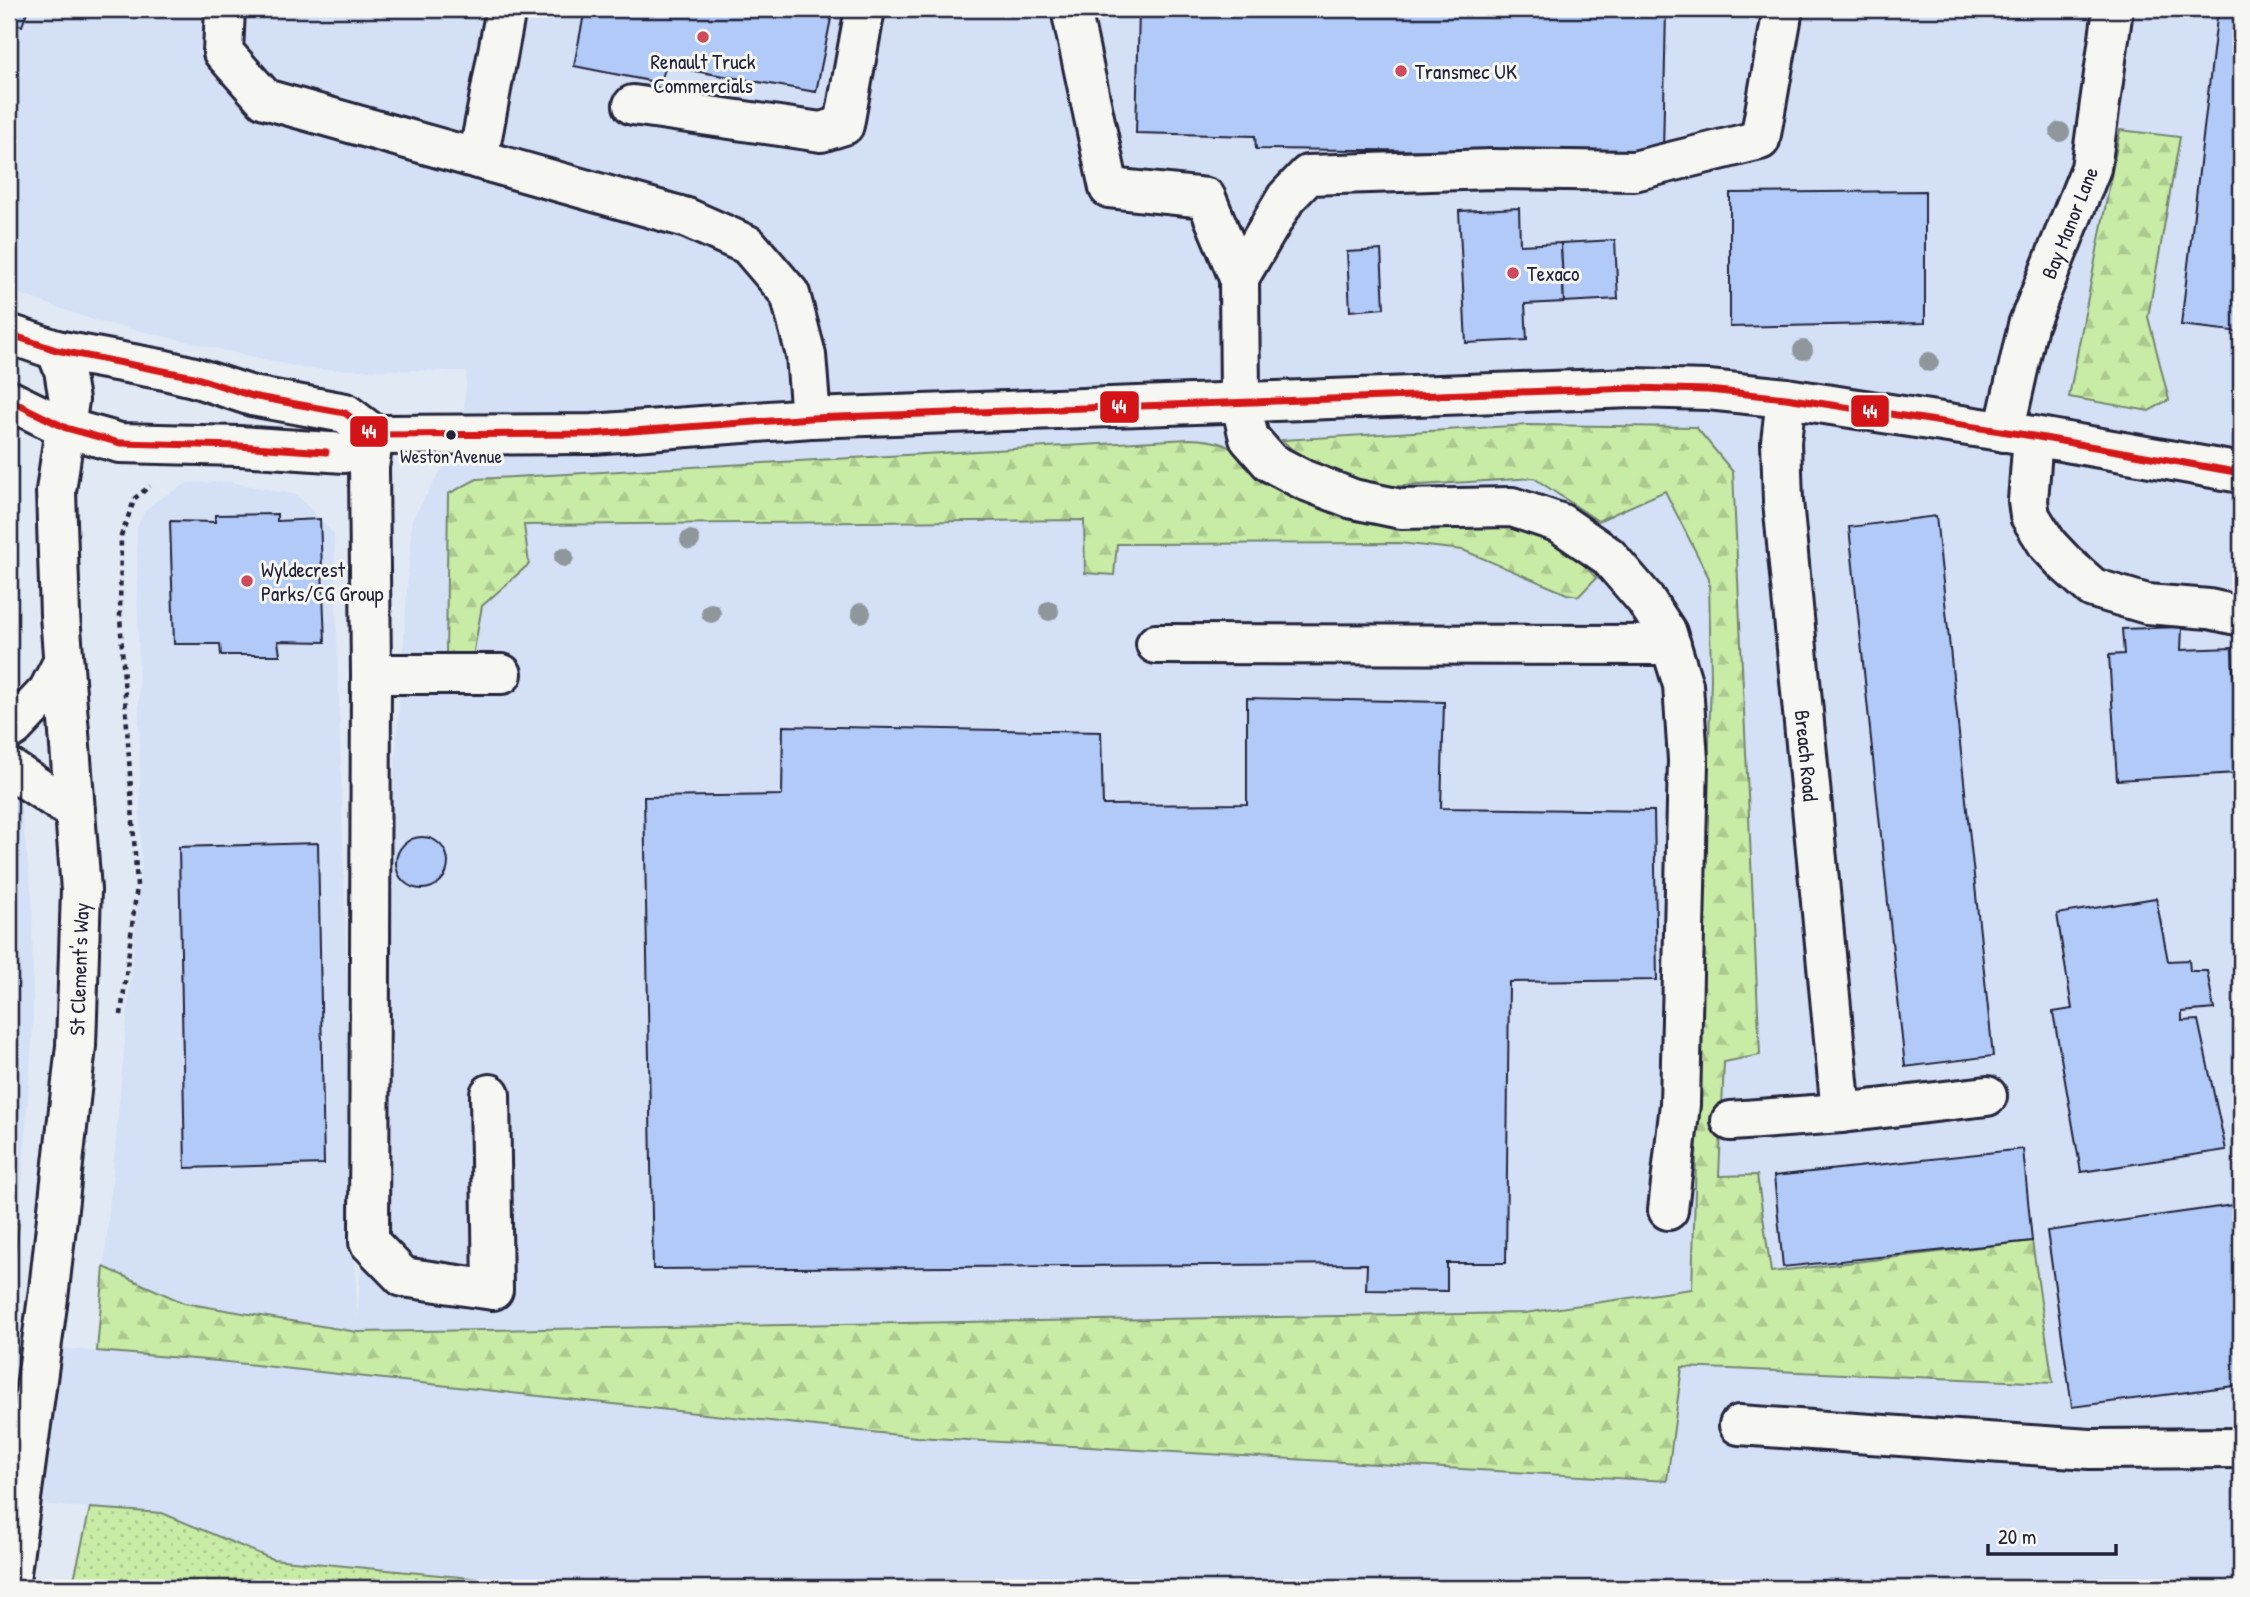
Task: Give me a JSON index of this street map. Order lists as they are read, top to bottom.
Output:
{
  "streets": {
    "street": ["Bay Manor Lane", "Breach Road", "St Clement's Way"]
  },
  "places": [
    "Renault Truck Commercials",
    "Transmec UK",
    "Texaco",
    "Weston Avenue",
    "Wyldecrest Parks/CG Group"
  ],
  "lines": ["transit line 44"],
  "scale_bar": "20 m"
}
